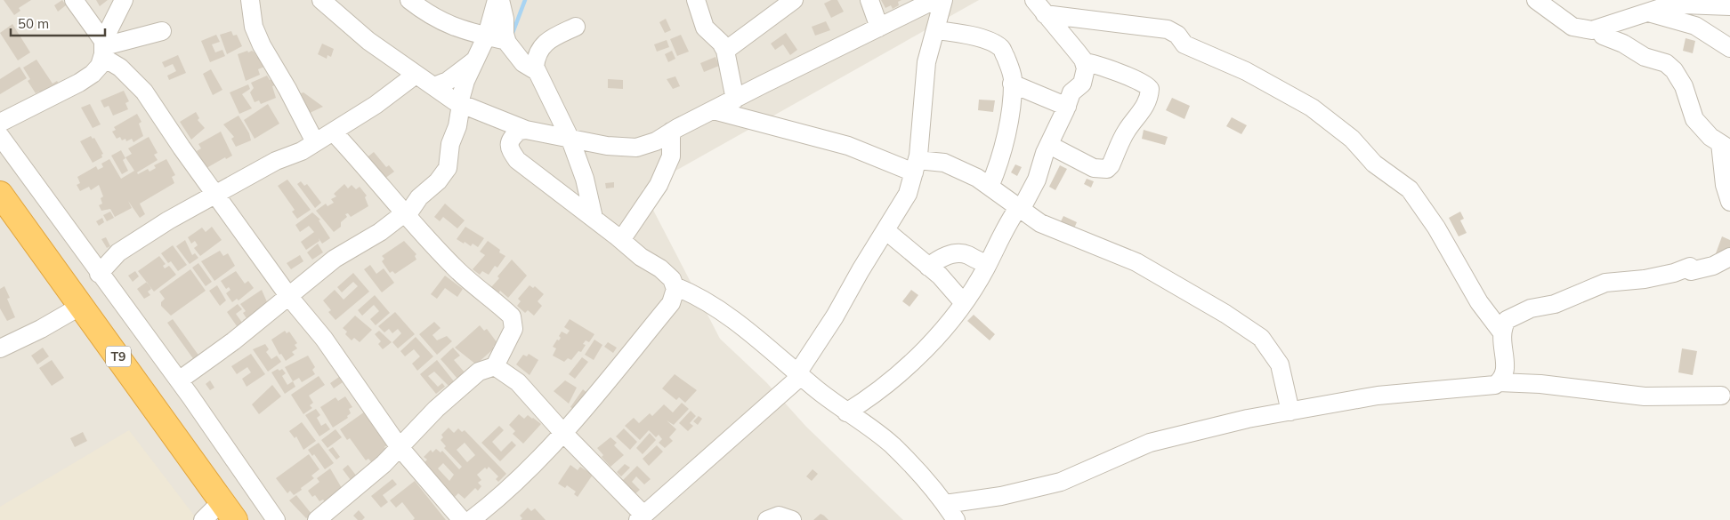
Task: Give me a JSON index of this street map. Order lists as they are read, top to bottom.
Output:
{
  "streets": {
    "highway": ["T9"]
  },
  "scale_bar": "50 m"
}
